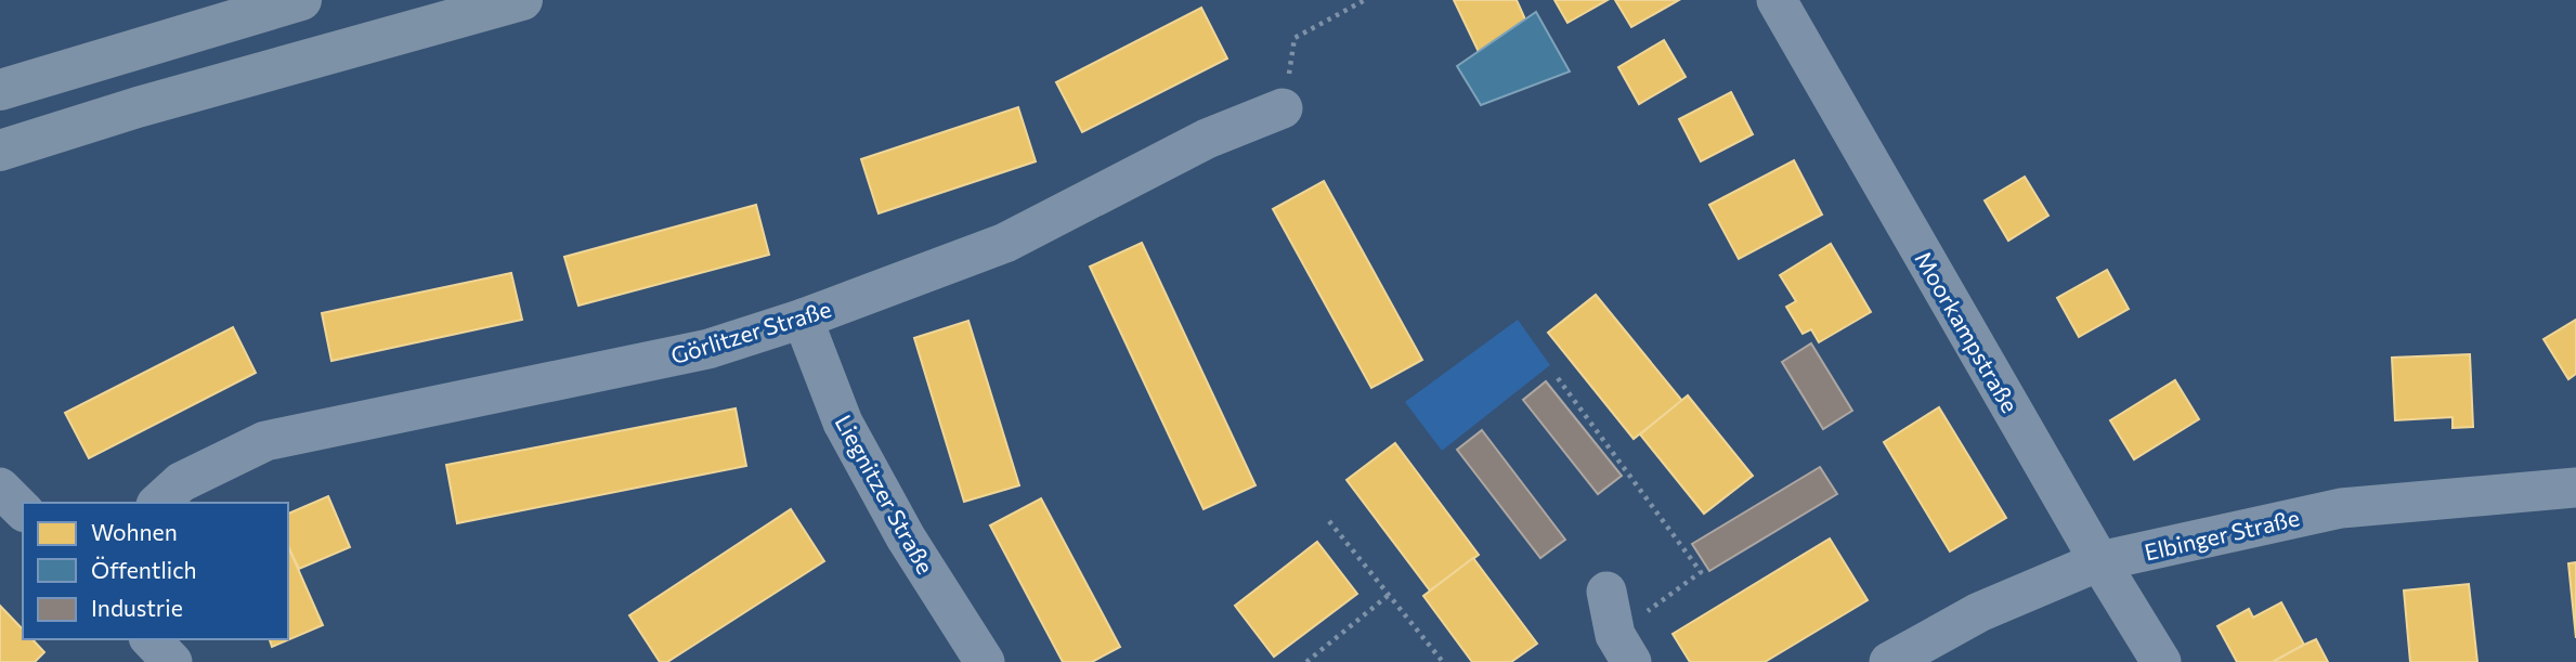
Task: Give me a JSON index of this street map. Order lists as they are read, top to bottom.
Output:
{
  "streets": {
    "street": [
      "Görlitzer Straße",
      "Moorkampstraße",
      "Liegnitzer Straße",
      "Elbinger Straße"
    ]
  },
  "crossings": [
    ["Görlitzer Straße", "Liegnitzer Straße"],
    ["Moorkampstraße", "Elbinger Straße"]
  ],
  "legend": ["Wohnen", "Öffentlich", "Industrie"]
}
